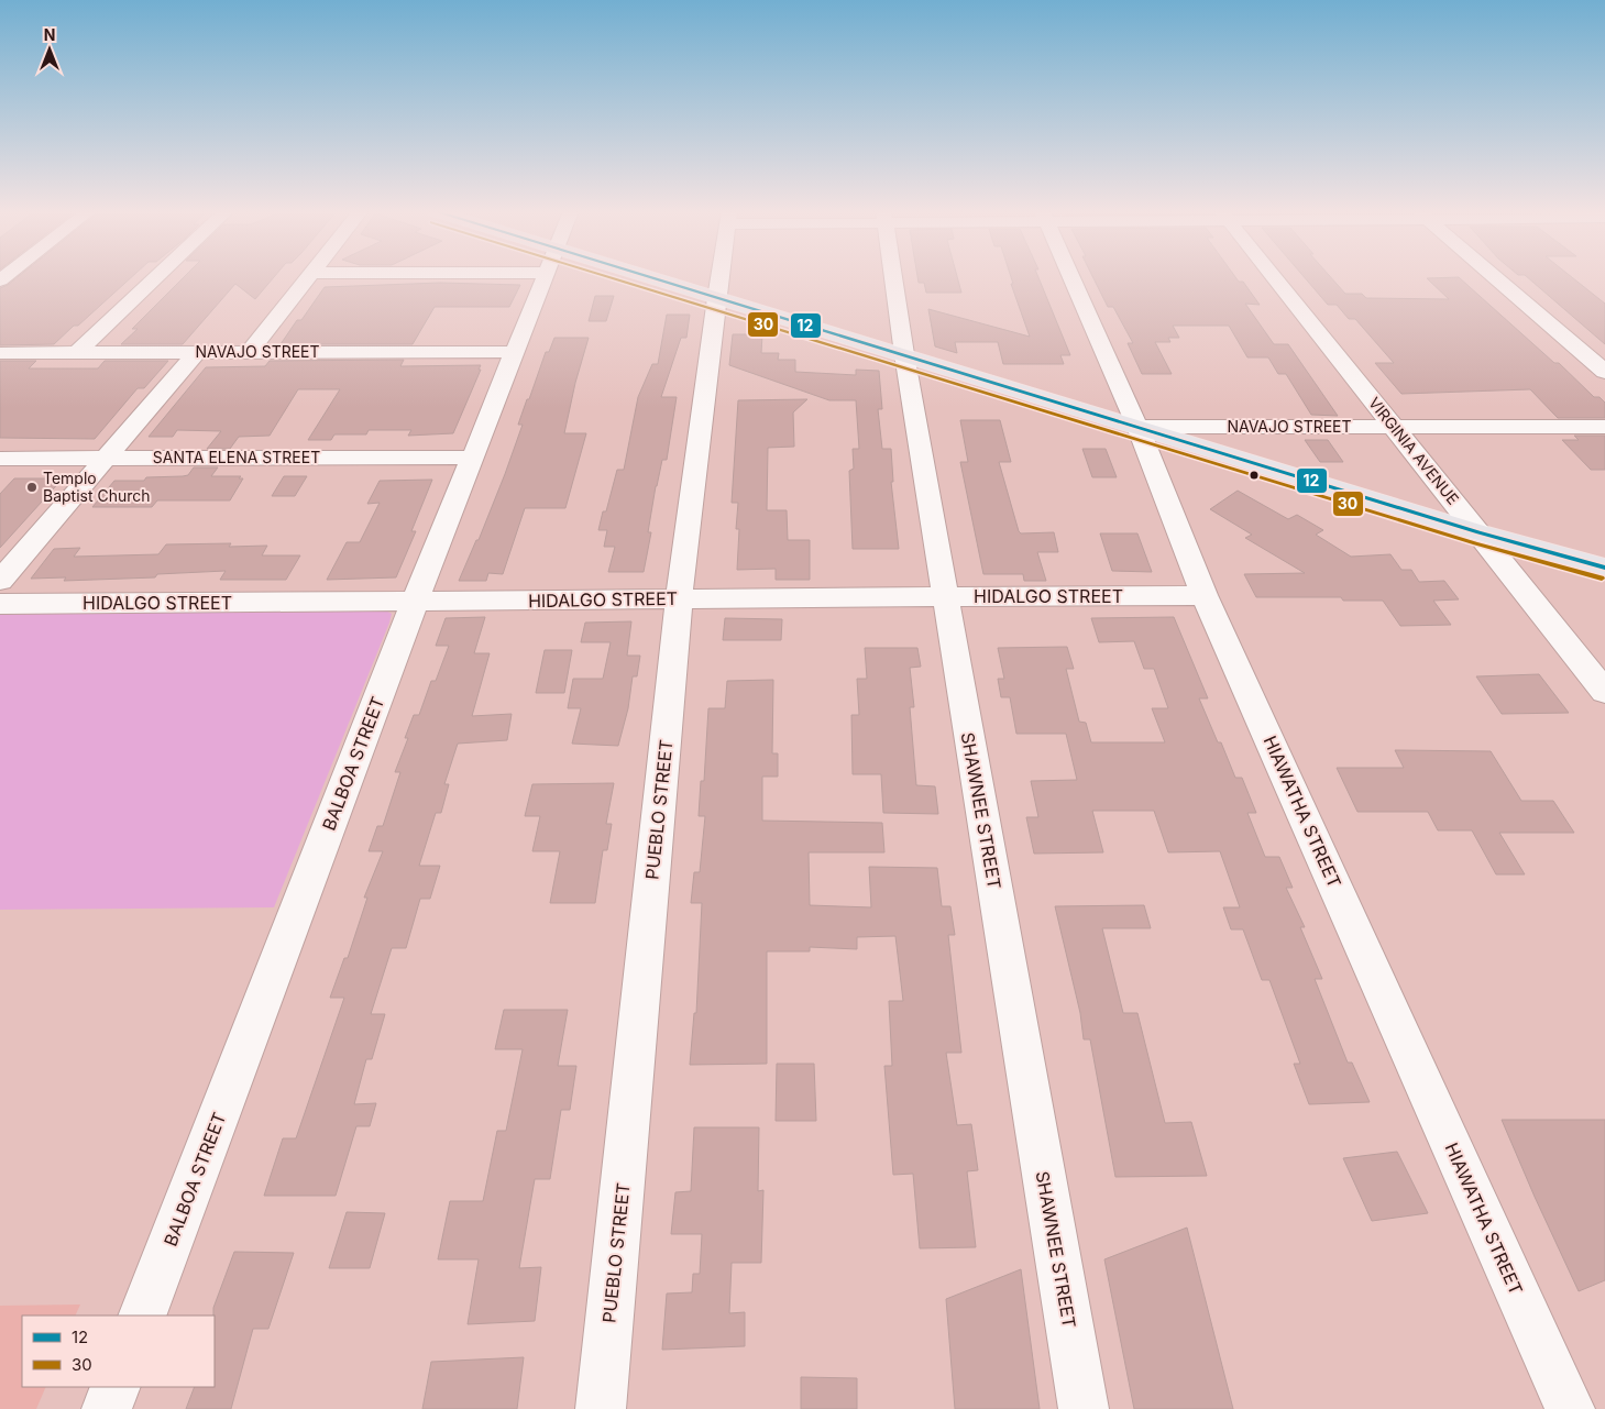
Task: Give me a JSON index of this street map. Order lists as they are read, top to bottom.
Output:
{
  "streets": {
    "street": [
      "NAVAJO STREET",
      "VIRGINIA AVENUE",
      "SANTA ELENA STREET",
      "HIDALGO STREET",
      "BALBOA STREET",
      "PUEBLO STREET",
      "SHAWNEE STREET",
      "HIAWATHA STREET"
    ]
  },
  "crossings": [
    ["NAVAJO STREET", "VIRGINIA AVENUE"],
    ["NAVAJO STREET", "BALBOA STREET"],
    ["NAVAJO STREET", "HIAWATHA STREET"],
    ["SANTA ELENA STREET", "BALBOA STREET"],
    ["HIDALGO STREET", "BALBOA STREET"],
    ["HIDALGO STREET", "PUEBLO STREET"],
    ["HIDALGO STREET", "SHAWNEE STREET"],
    ["HIDALGO STREET", "HIAWATHA STREET"]
  ],
  "places": ["Templo Baptist Church"],
  "lines": ["transit line 12", "transit line 30"],
  "legend": ["12", "30"],
  "north": "top"
}
